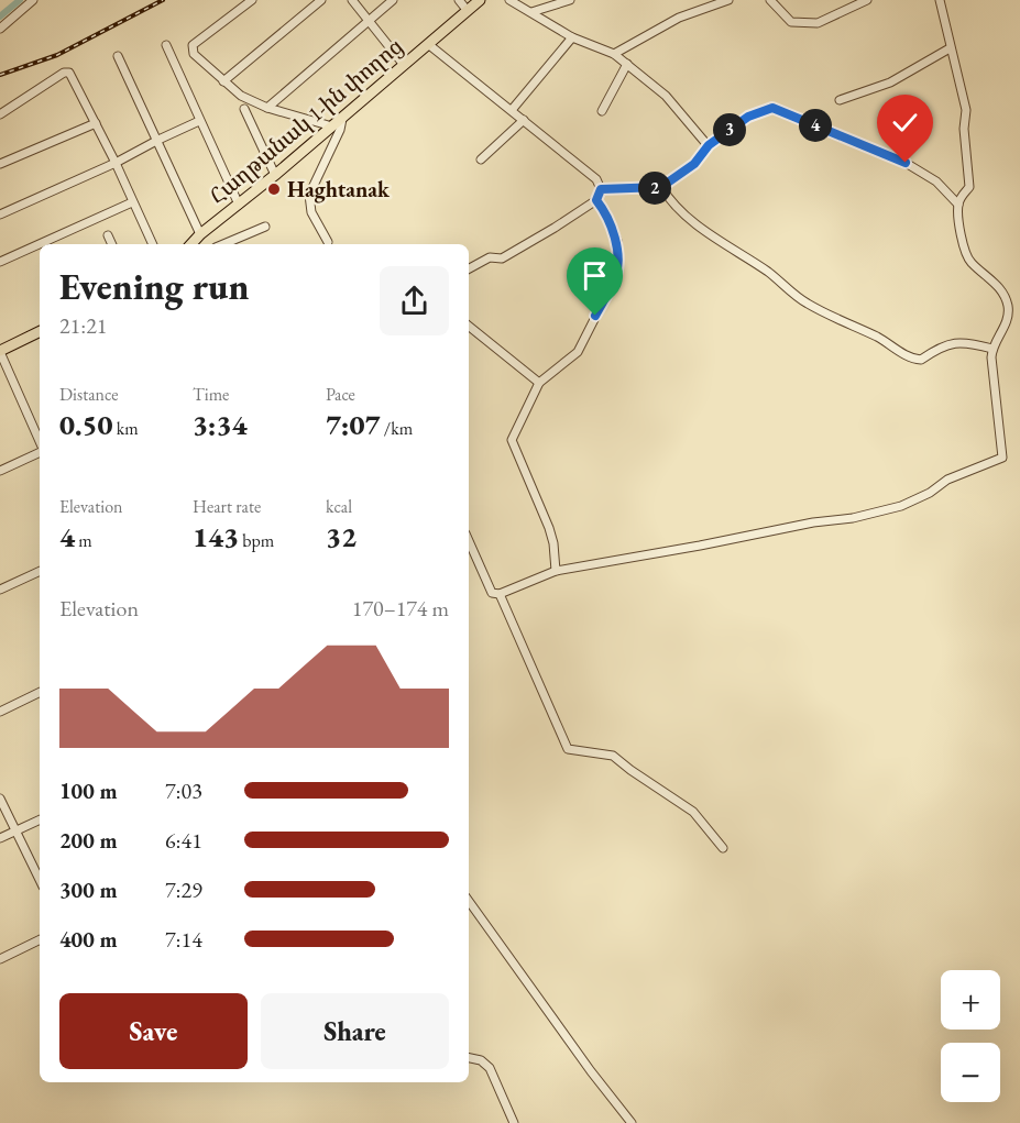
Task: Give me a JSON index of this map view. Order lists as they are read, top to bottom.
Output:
{
  "streets": {
    "main road": ["Հաղթանակ 1-ին փողոց"]
  },
  "places": ["Haghtanak"],
  "page": {
    "pins": ["4", "3", "2"],
    "heading": ["Evening run", "21:21"],
    "stats": [
      ["Distance", "0.50 km"],
      ["Time", "3:34"],
      ["Pace", "7:07 /km"],
      ["Elevation", "4 m"],
      ["Heart rate", "143 bpm"],
      ["kcal", "32"]
    ],
    "chart": ["Elevation", "170–174 m"],
    "list": [
      {
        "name": "100 m",
        "note": "7:03"
      },
      {
        "name": "200 m",
        "note": "6:41"
      },
      {
        "name": "300 m",
        "note": "7:29"
      },
      {
        "name": "400 m",
        "note": "7:14"
      }
    ],
    "map_buttons": ["+", "−"],
    "buttons": ["Save", "Share"]
  }
}
